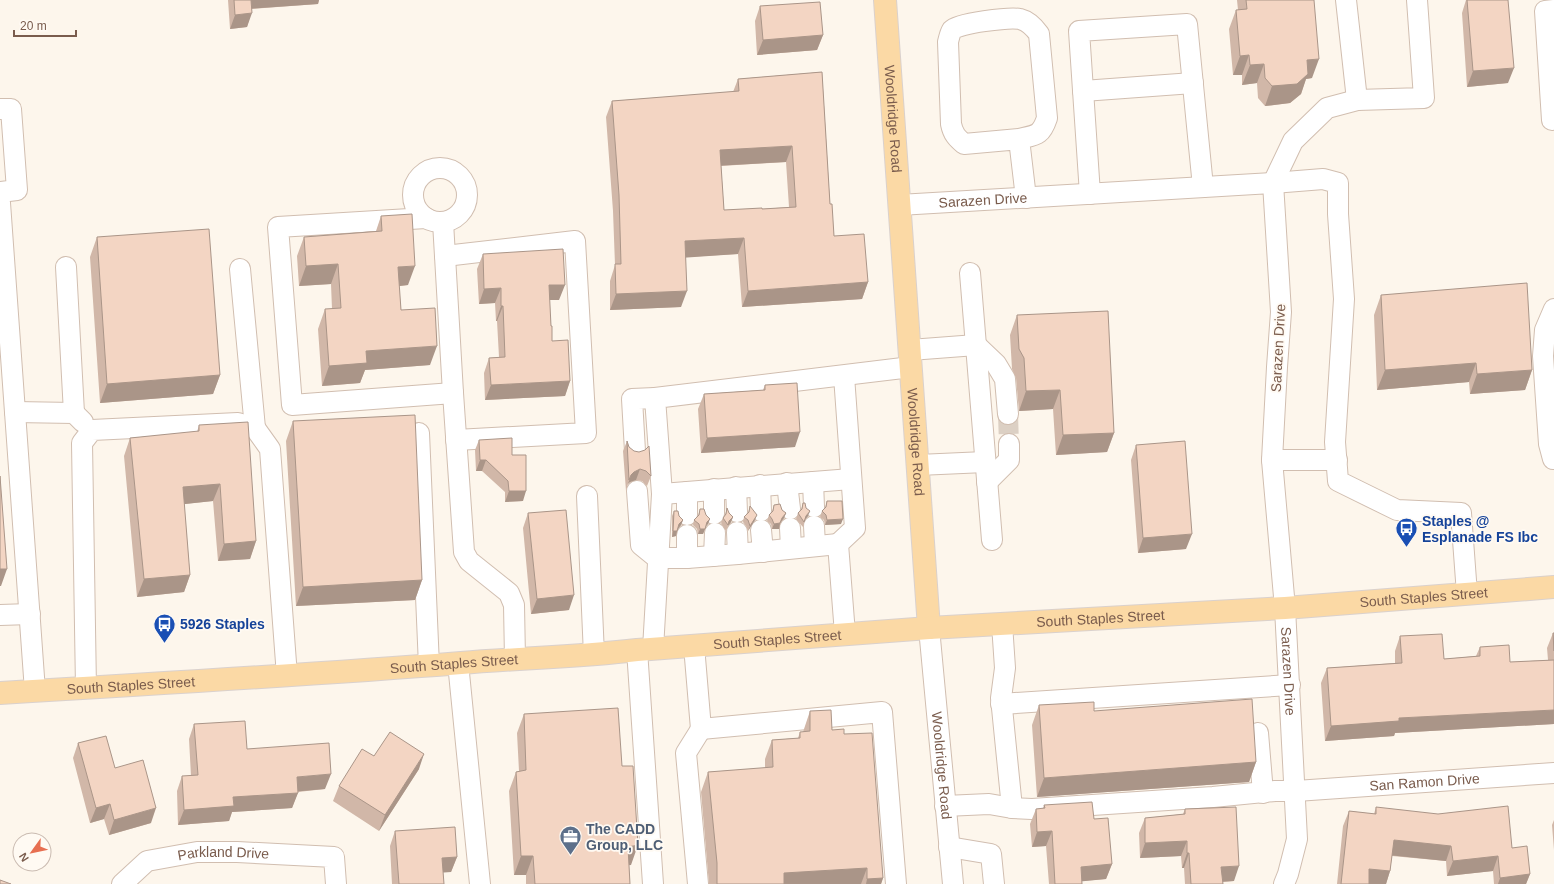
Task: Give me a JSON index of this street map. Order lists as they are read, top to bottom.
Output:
{
  "streets": {
    "main road": ["Wooldridge Road", "South Staples Street"],
    "street": ["Sarazen Drive", "San Ramon Drive", "Parkland Drive"]
  },
  "crossings": [
    ["Wooldridge Road", "Sarazen Drive"],
    ["Wooldridge Road", "South Staples Street"],
    ["Wooldridge Road", "San Ramon Drive"],
    ["Sarazen Drive", "South Staples Street"],
    ["Sarazen Drive", "San Ramon Drive"]
  ],
  "places": {
    "bus stop": ["Staples @ Esplanade FS Ibc", "5926 Staples"],
    "office": ["The CADD Group, LLC"]
  },
  "scale_bar": "20 m",
  "north": "bottom left"
}
